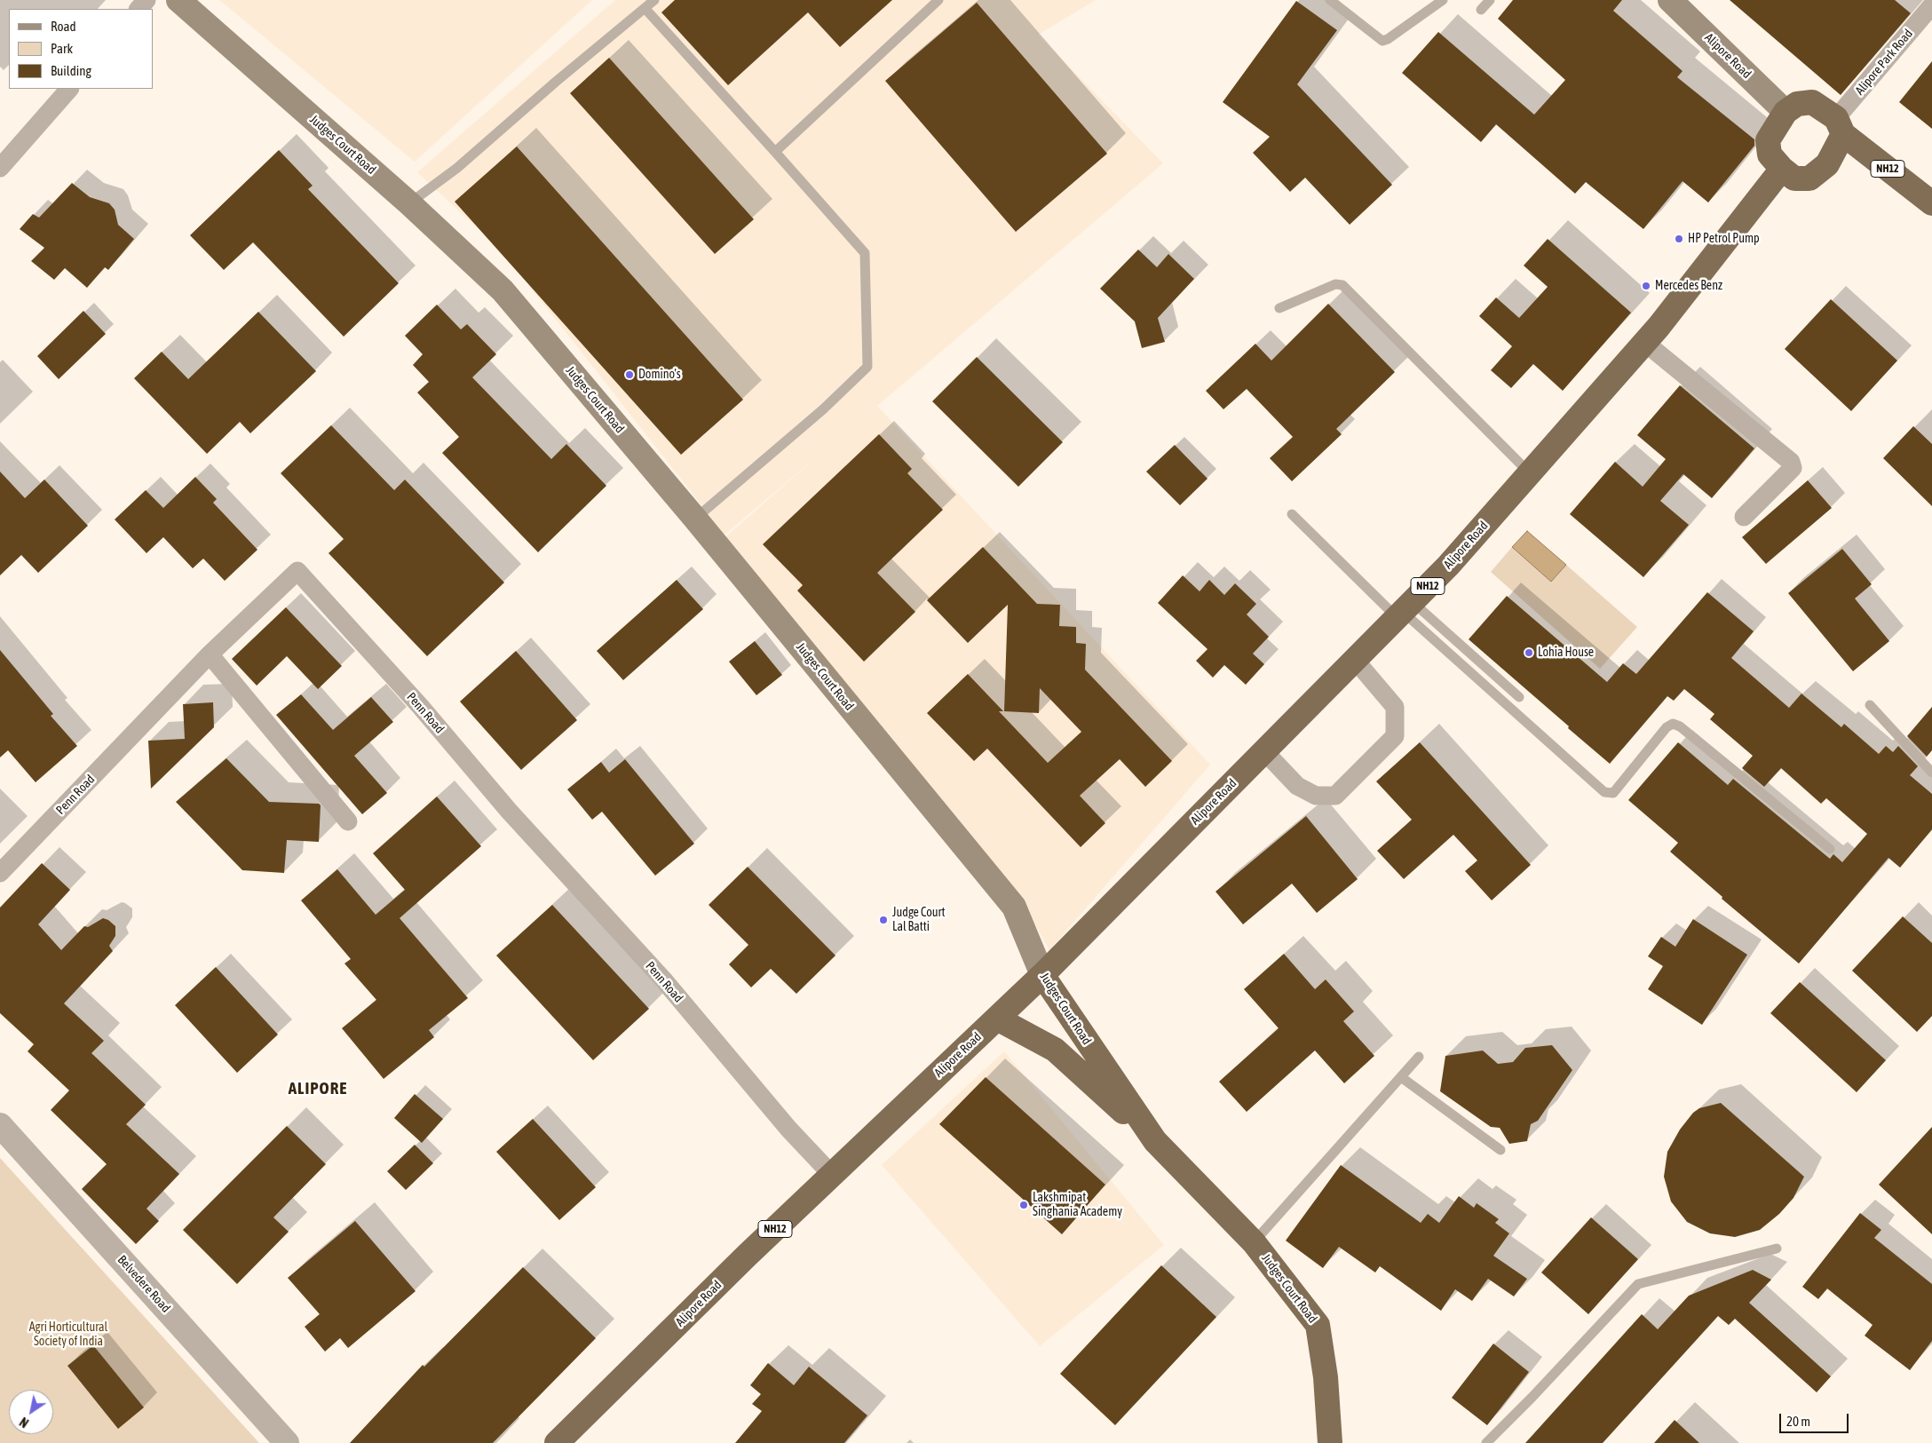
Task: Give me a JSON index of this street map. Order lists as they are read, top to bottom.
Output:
{
  "streets": {
    "highway": ["Alipore Road", "Judges Court Road", "NH12"],
    "street": ["Alipore Park Road", "Penn Road", "Belvedere Road"]
  },
  "crossings": [
    ["Alipore Road", "Alipore Park Road"],
    ["Alipore Road", "Judges Court Road"],
    ["Alipore Road", "NH12"],
    ["Alipore Road", "Penn Road"],
    ["Alipore Park Road", "NH12"]
  ],
  "districts": ["ALIPORE"],
  "parks": ["Agri Horticultural Society of India"],
  "places": [
    "HP Petrol Pump",
    "Mercedes Benz",
    "Domino's",
    "Lohia House",
    "Judge Court Lal Batti",
    "Lakshmipat Singhania Academy"
  ],
  "legend": ["Road", "Park", "Building"],
  "scale_bar": "20 m",
  "north": "bottom left"
}
